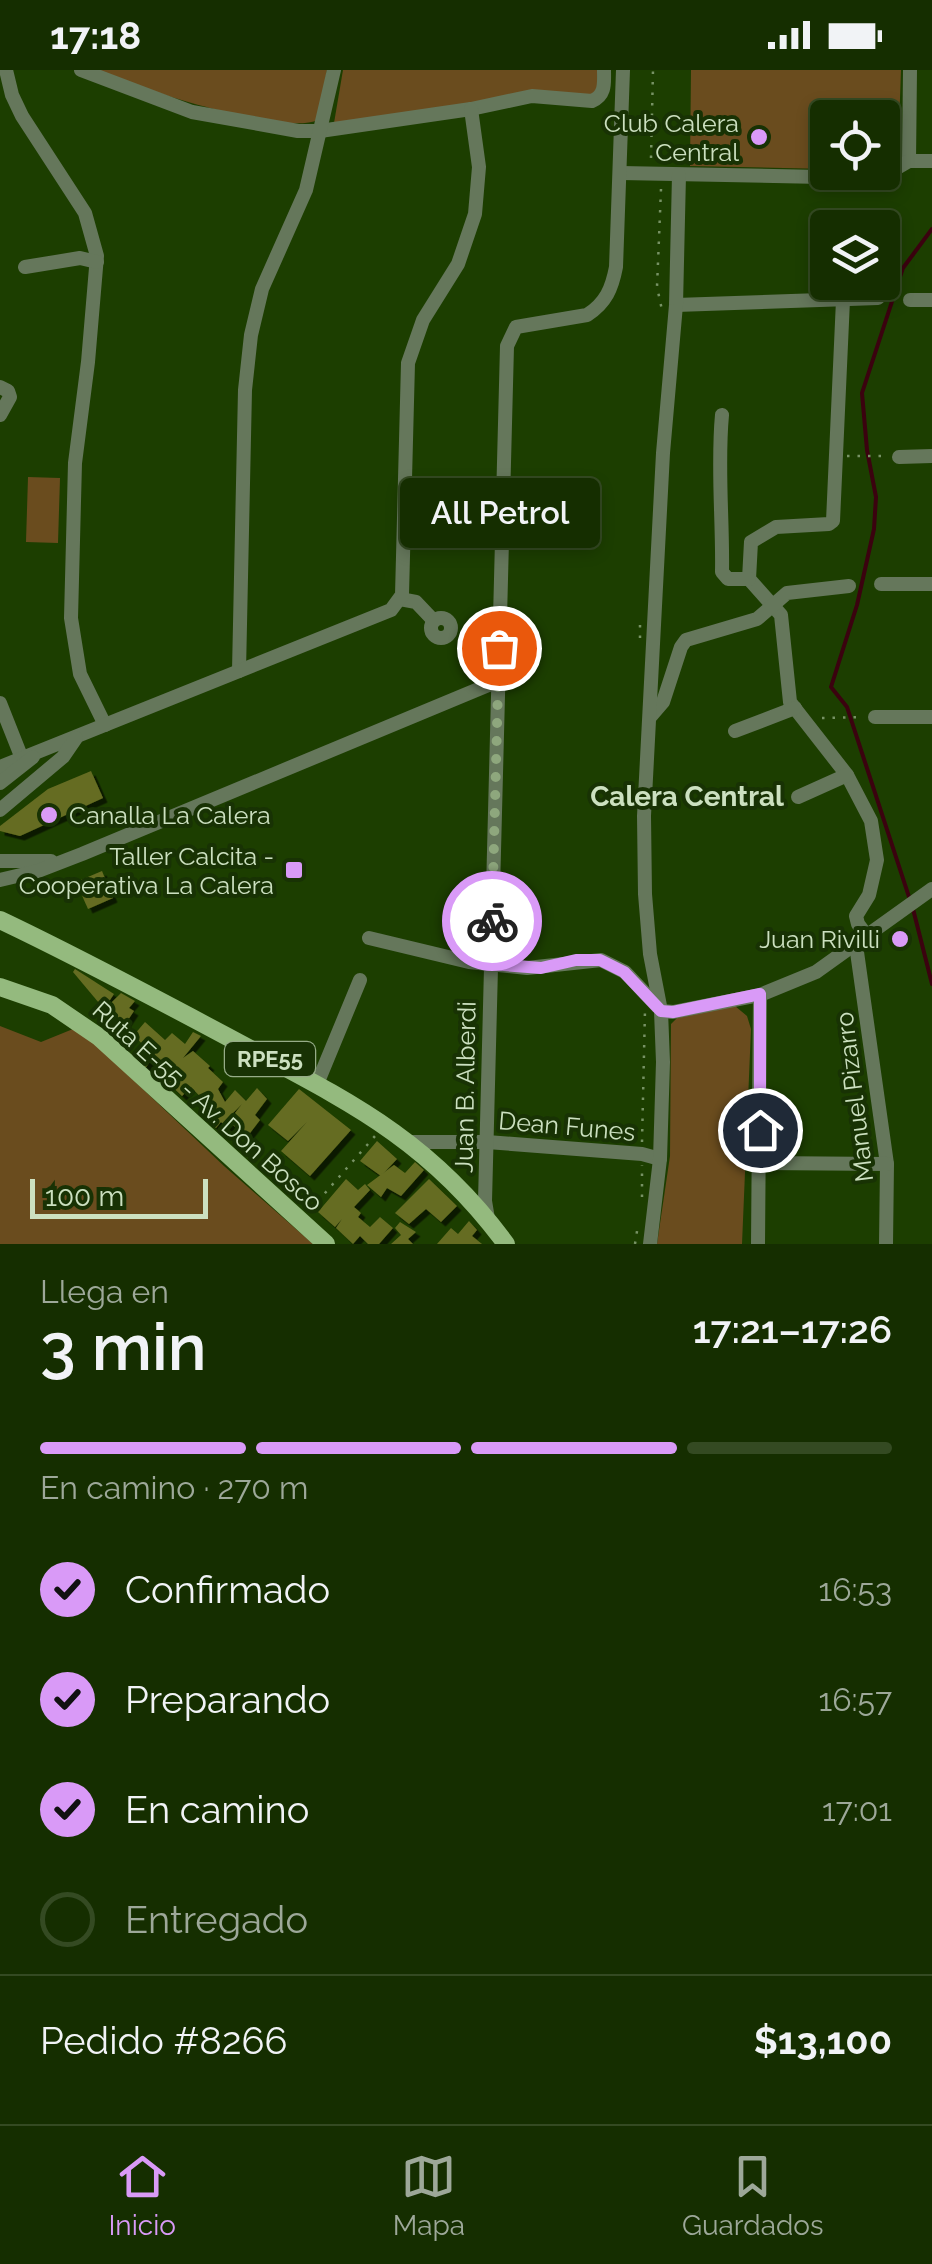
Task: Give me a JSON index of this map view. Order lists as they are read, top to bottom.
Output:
{
  "streets": {
    "main road": ["RPE55", "Ruta E-55 - Av. Don Bosco"],
    "street": ["Juan B. Alberdi", "Manuel Pizarro", "Dean Funes"]
  },
  "crossings": [
    ["RPE55", "Juan B. Alberdi"],
    ["RPE55", "Dean Funes"],
    ["Juan B. Alberdi", "Dean Funes"]
  ],
  "districts": ["Calera Central"],
  "places": {
    "other": [
      "Club Calera Central",
      "All Petrol",
      "Canalla La Calera",
      "Juan Rivilli"
    ],
    "transit": ["Taller Calcita - Cooperativa La Calera"]
  },
  "scale_bar": "100 m",
  "page": {
    "status": "17:18",
    "bubble": "All Petrol",
    "scale": "100 m",
    "heading": ["3 min", "Llega en", "17:21–17:26"],
    "panel": ["Pedido #8266", "$13,100"],
    "bar": "En camino · 270 m",
    "list": [
      ["Confirmado", "16:53"],
      ["Preparando", "16:57"],
      ["En camino", "17:01"],
      "Entregado"
    ],
    "tabs": ["Inicio", "Mapa", "Guardados"]
  }
}
